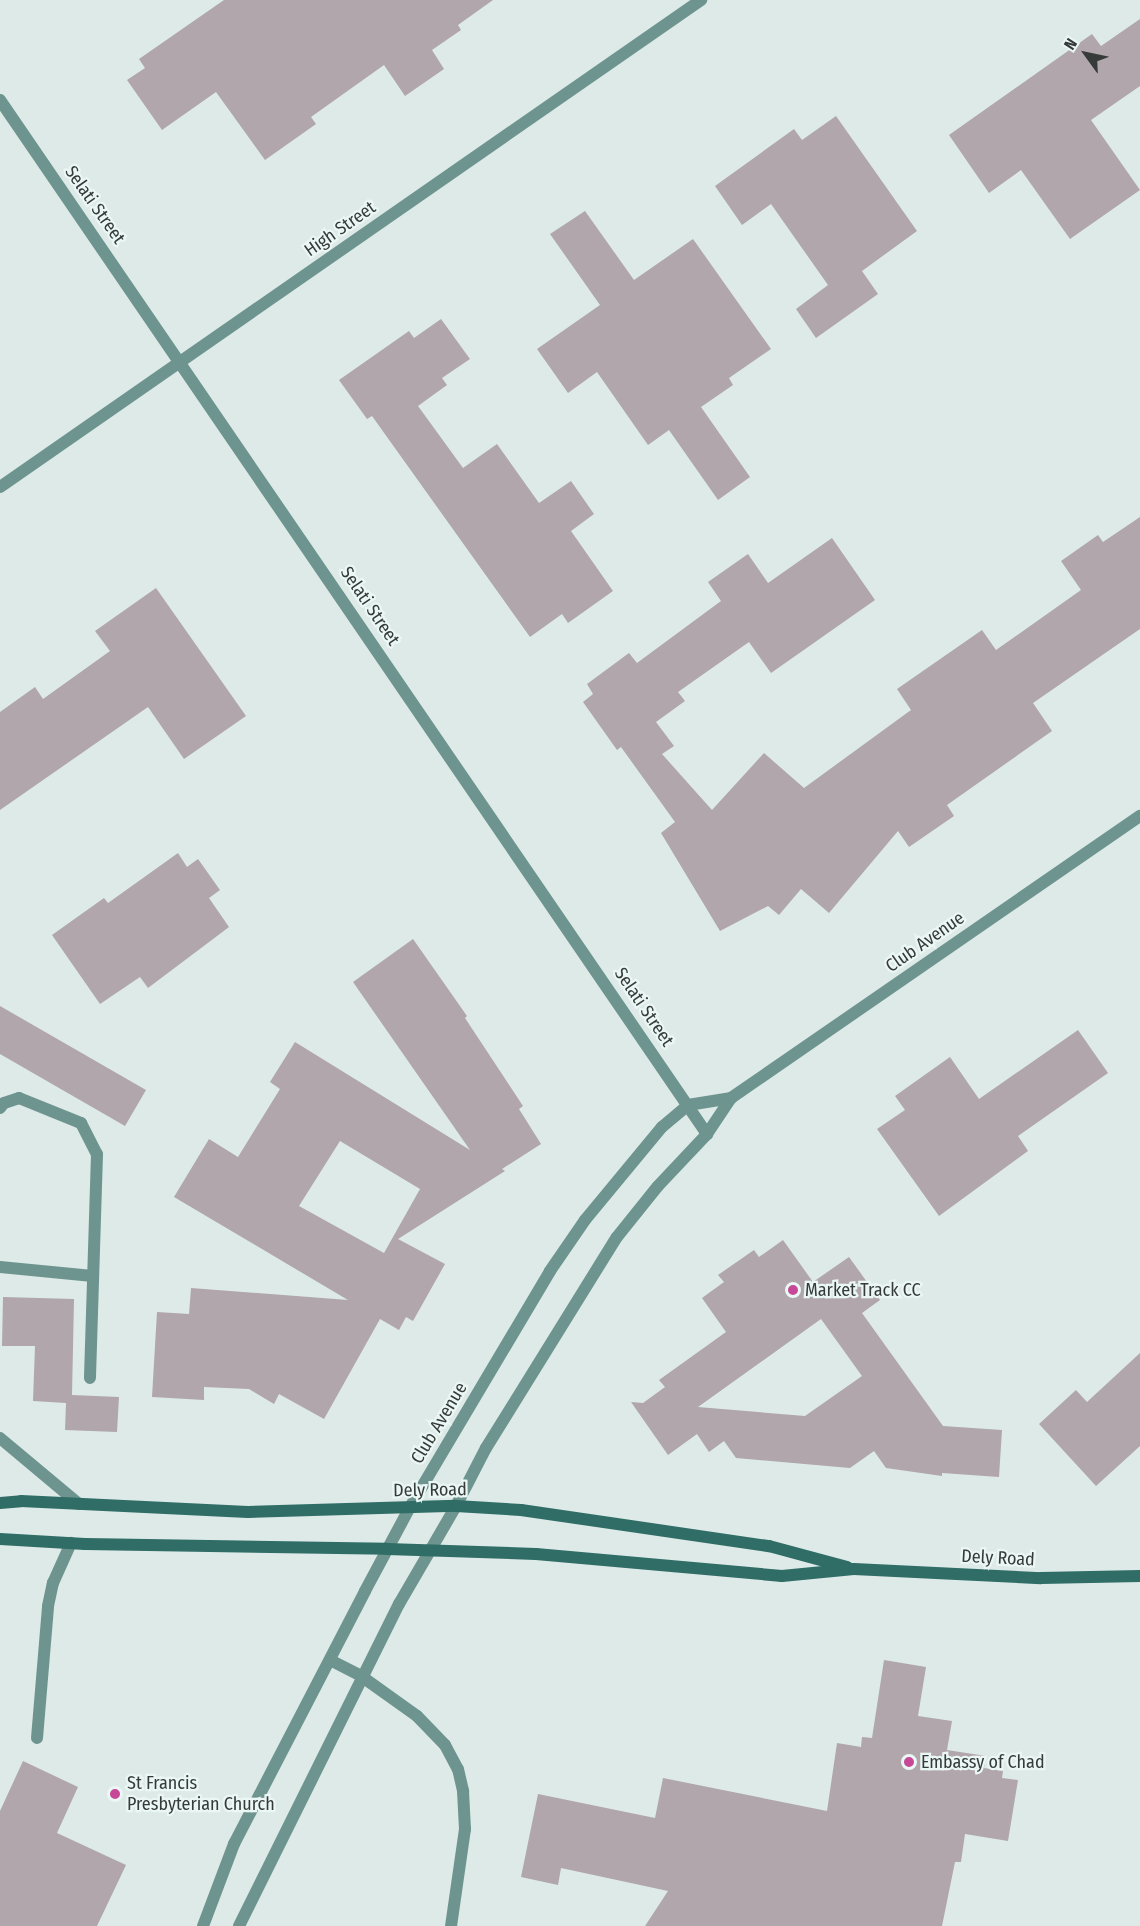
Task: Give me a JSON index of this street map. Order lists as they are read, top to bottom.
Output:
{
  "streets": {
    "street": [
      "Selati Street",
      "High Street",
      "Club Avenue",
      "Dely Road"
    ]
  },
  "crossings": [
    ["Selati Street", "High Street"],
    ["Selati Street", "Club Avenue"],
    ["Club Avenue", "Dely Road"]
  ],
  "places": ["Market Track CC", "Embassy of Chad", "St Francis Presbyterian Church"],
  "north": "top left"
}
